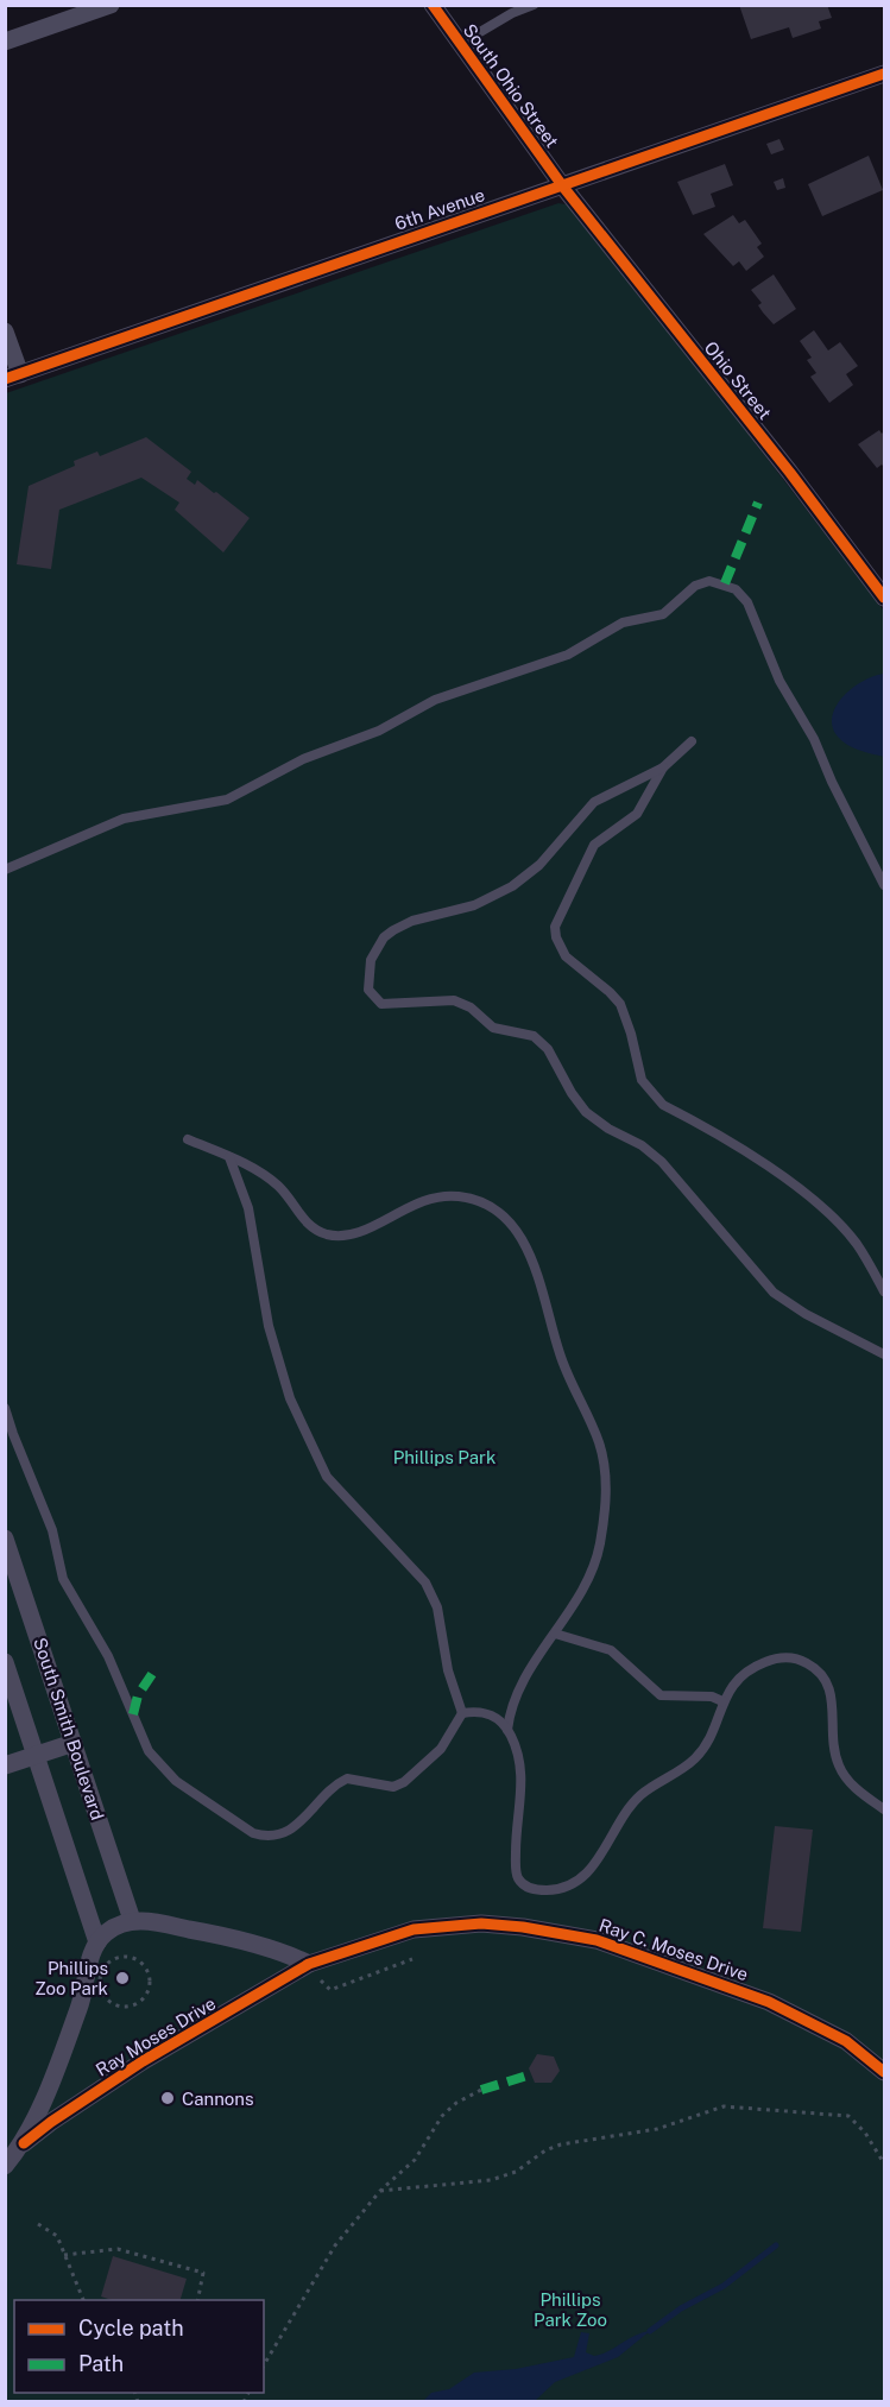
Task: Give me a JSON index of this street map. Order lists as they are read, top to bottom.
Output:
{
  "streets": {
    "street": [
      "South Ohio Street",
      "6th Avenue",
      "Ohio Street",
      "South Smith Boulevard",
      "Ray C. Moses Drive",
      "Ray Moses Drive"
    ]
  },
  "crossings": [
    ["South Ohio Street", "6th Avenue"],
    ["South Ohio Street", "Ohio Street"],
    ["6th Avenue", "Ohio Street"],
    ["Ray C. Moses Drive", "Ray Moses Drive"]
  ],
  "parks": ["Phillips Park", "Phillips Park Zoo"],
  "places": ["Phillips Zoo Park", "Cannons"],
  "legend": ["Cycle path", "Path"]
}
